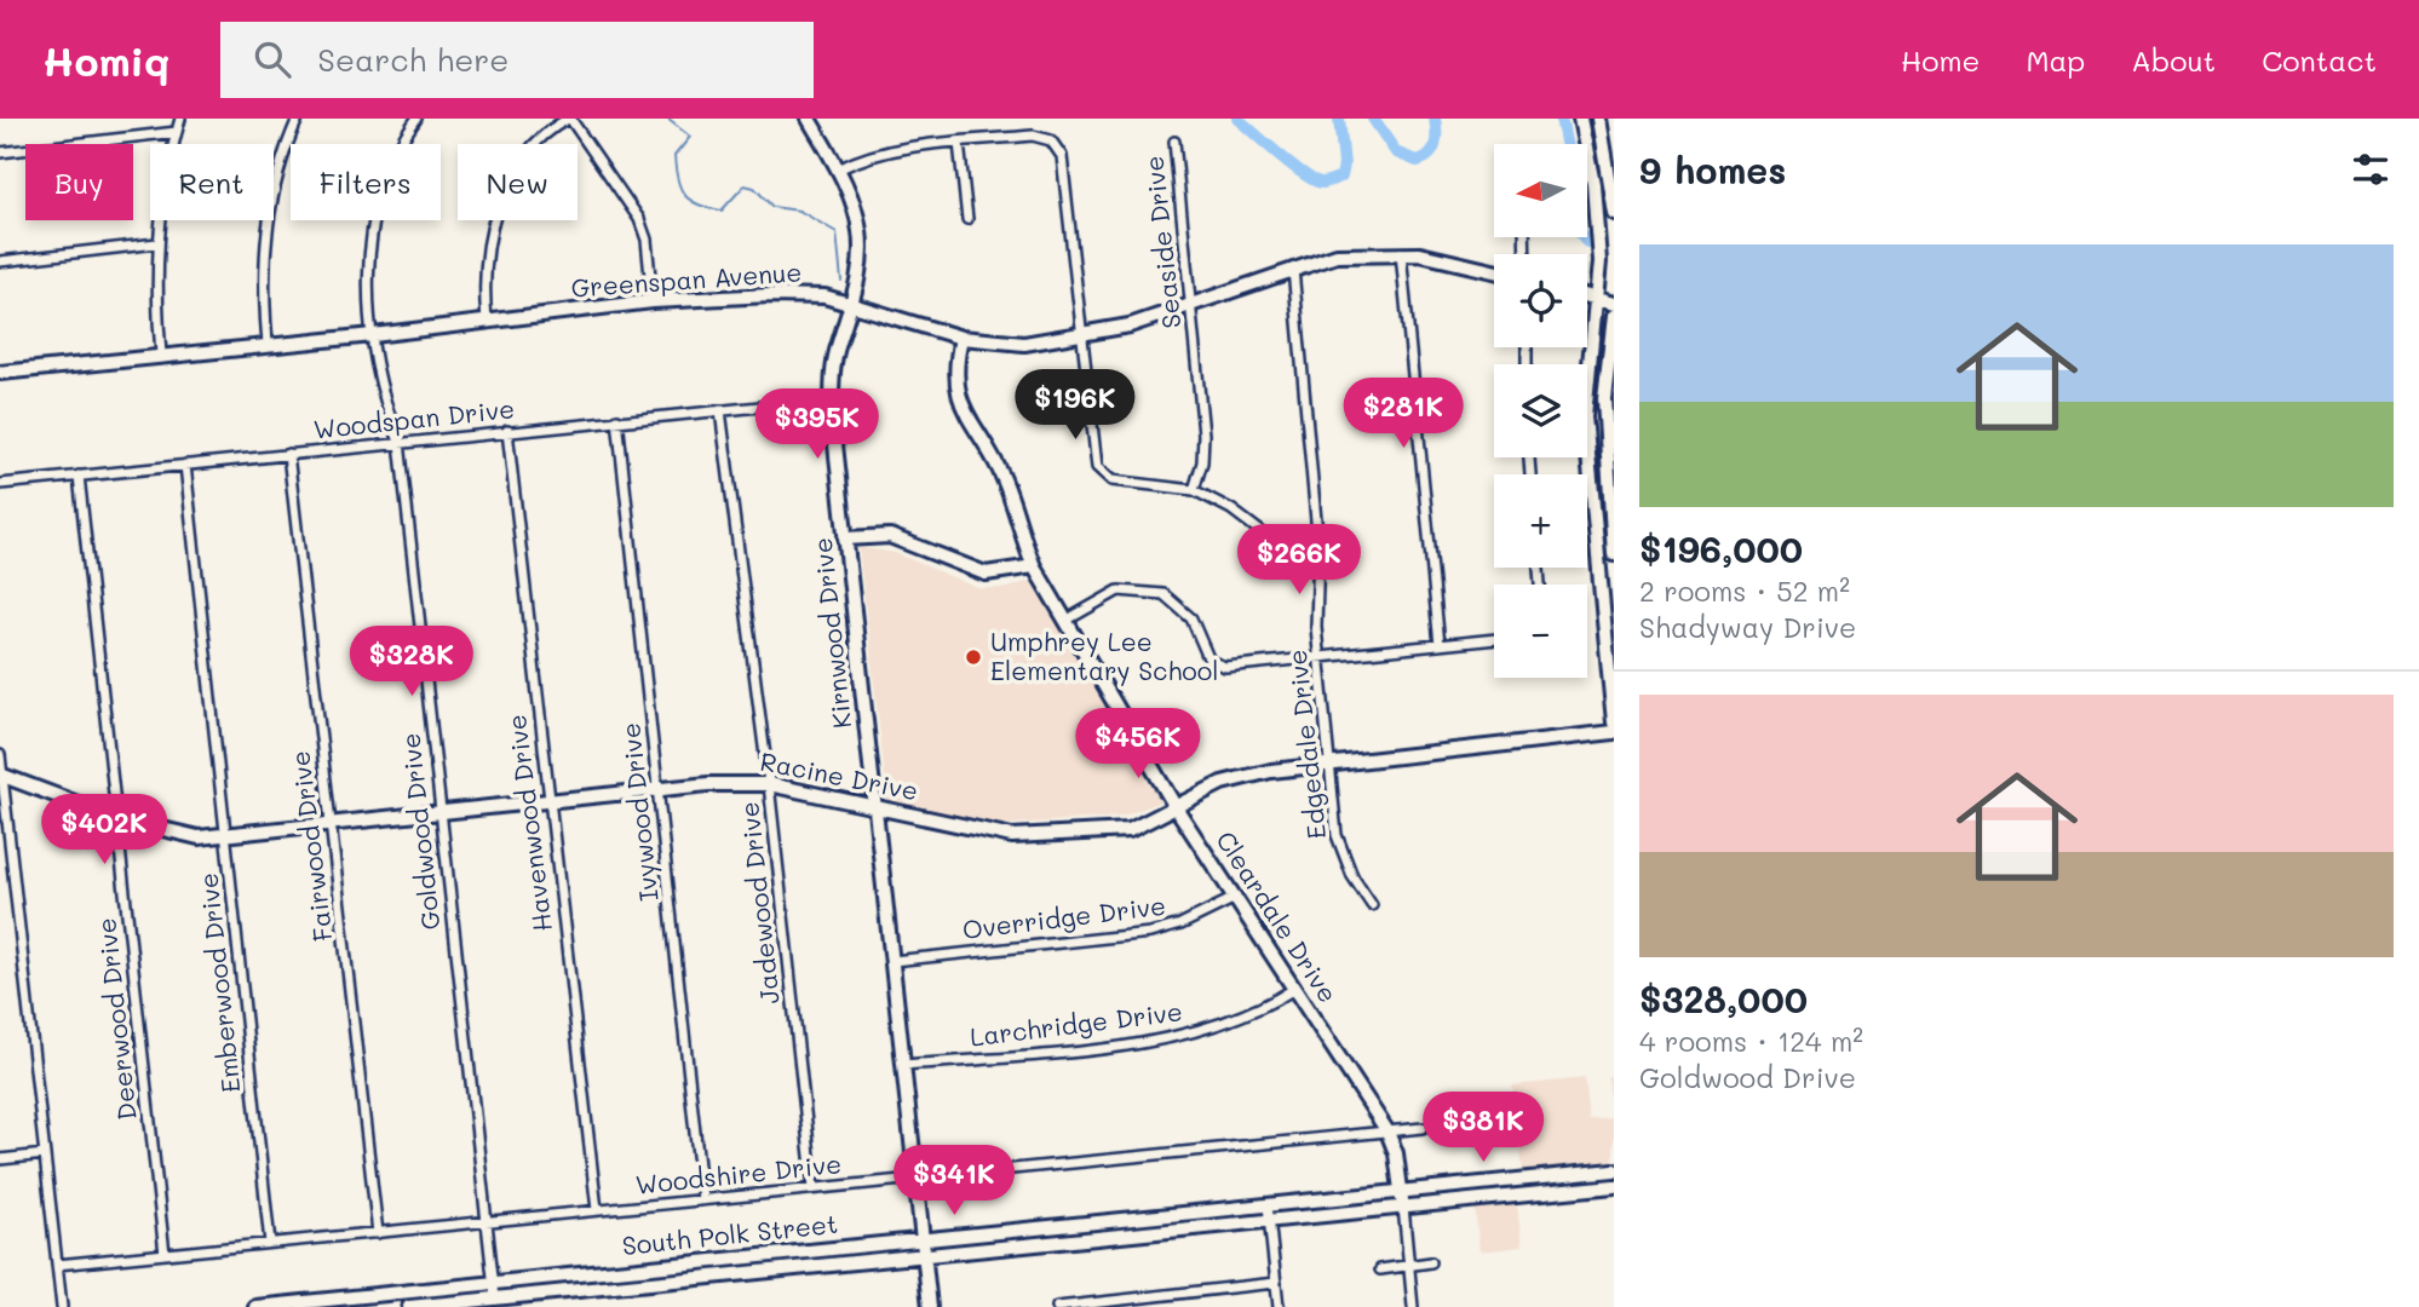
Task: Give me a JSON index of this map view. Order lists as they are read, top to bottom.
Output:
{
  "streets": {
    "street": [
      "Seaside Drive",
      "Greenspan Avenue",
      "Woodspan Drive",
      "Kirnwood Drive",
      "Edgedale Drive",
      "Racine Drive",
      "Ivywood Drive",
      "Havenwood Drive",
      "Goldwood Drive",
      "Fairwood Drive",
      "Jadewood Drive",
      "Cleardale Drive",
      "Overridge Drive",
      "Emberwood Drive",
      "Deerwood Drive",
      "Larchridge Drive",
      "Woodshire Drive",
      "South Polk Street"
    ]
  },
  "crossings": [
    ["Seaside Drive", "Greenspan Avenue"],
    ["Greenspan Avenue", "Kirnwood Drive"],
    ["Greenspan Avenue", "Edgedale Drive"],
    ["Greenspan Avenue", "Goldwood Drive"],
    ["Greenspan Avenue", "Cleardale Drive"],
    ["Woodspan Drive", "Kirnwood Drive"],
    ["Woodspan Drive", "Ivywood Drive"],
    ["Woodspan Drive", "Havenwood Drive"],
    ["Woodspan Drive", "Goldwood Drive"],
    ["Woodspan Drive", "Fairwood Drive"],
    ["Woodspan Drive", "Jadewood Drive"],
    ["Woodspan Drive", "Emberwood Drive"],
    ["Woodspan Drive", "Deerwood Drive"],
    ["Kirnwood Drive", "Racine Drive"],
    ["Kirnwood Drive", "Overridge Drive"],
    ["Kirnwood Drive", "Larchridge Drive"],
    ["Kirnwood Drive", "Woodshire Drive"],
    ["Kirnwood Drive", "South Polk Street"],
    ["Edgedale Drive", "Racine Drive"],
    ["Racine Drive", "Ivywood Drive"],
    ["Racine Drive", "Havenwood Drive"],
    ["Racine Drive", "Goldwood Drive"],
    ["Racine Drive", "Fairwood Drive"],
    ["Racine Drive", "Jadewood Drive"],
    ["Racine Drive", "Cleardale Drive"],
    ["Racine Drive", "Emberwood Drive"],
    ["Racine Drive", "Deerwood Drive"],
    ["Ivywood Drive", "Woodshire Drive"],
    ["Havenwood Drive", "Woodshire Drive"],
    ["Goldwood Drive", "Woodshire Drive"],
    ["Goldwood Drive", "South Polk Street"],
    ["Fairwood Drive", "Woodshire Drive"],
    ["Jadewood Drive", "Woodshire Drive"],
    ["Cleardale Drive", "Overridge Drive"],
    ["Cleardale Drive", "Larchridge Drive"],
    ["Cleardale Drive", "Woodshire Drive"],
    ["Cleardale Drive", "South Polk Street"],
    ["Emberwood Drive", "Woodshire Drive"],
    ["Deerwood Drive", "Woodshire Drive"]
  ],
  "places": ["Umphrey Lee Elementary School"],
  "north": "left",
  "page": {
    "header": "Homiq",
    "search": "Search here",
    "nav": [
      "Home",
      "Map",
      "About",
      "Contact"
    ],
    "heading": "9 homes",
    "map_buttons": ["+", "−"],
    "chip": [
      "Buy",
      "Rent",
      "Filters",
      "New"
    ],
    "list": [
      {
        "name": "$196,000",
        "note": "2 rooms · 52 m² · Shadyway Drive"
      },
      {
        "name": "$328,000",
        "note": "4 rooms · 124 m² · Goldwood Drive"
      }
    ],
    "price": [
      "$196K",
      "$281K",
      "$395K",
      "$266K",
      "$328K",
      "$456K",
      "$402K",
      "$381K",
      "$341K"
    ]
  }
}
